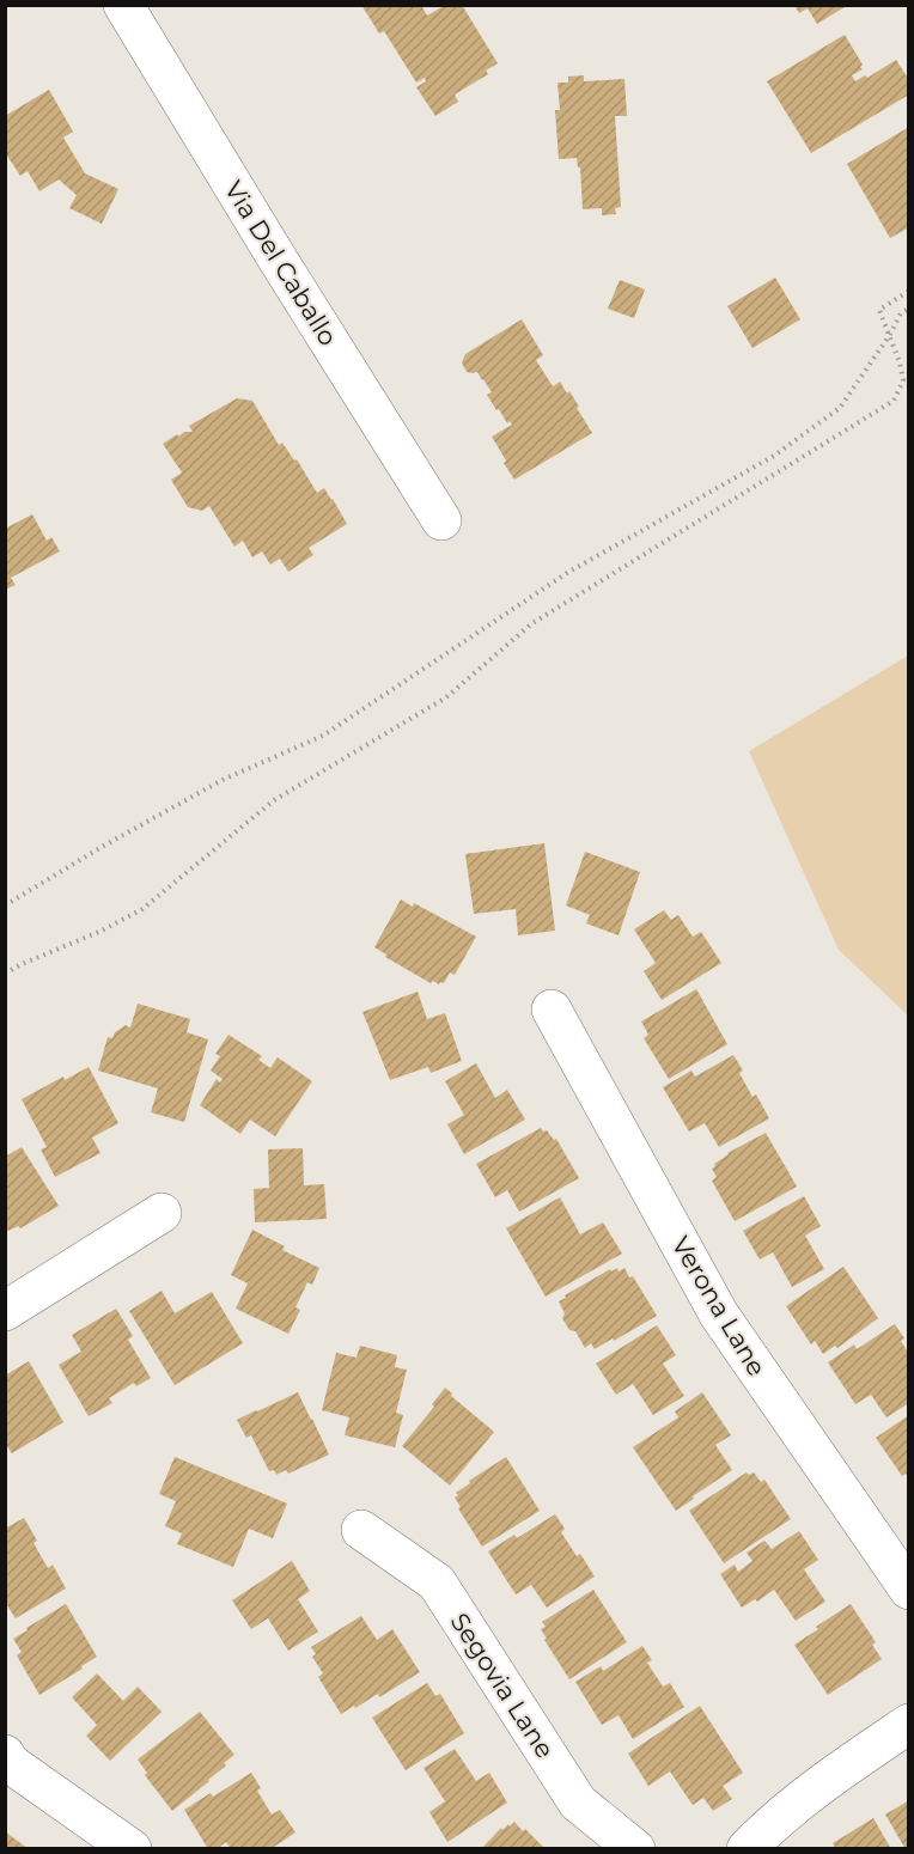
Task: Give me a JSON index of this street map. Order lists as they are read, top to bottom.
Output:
{
  "streets": {
    "street": ["Via Del Caballo", "Verona Lane", "Segovia Lane"]
  }
}
